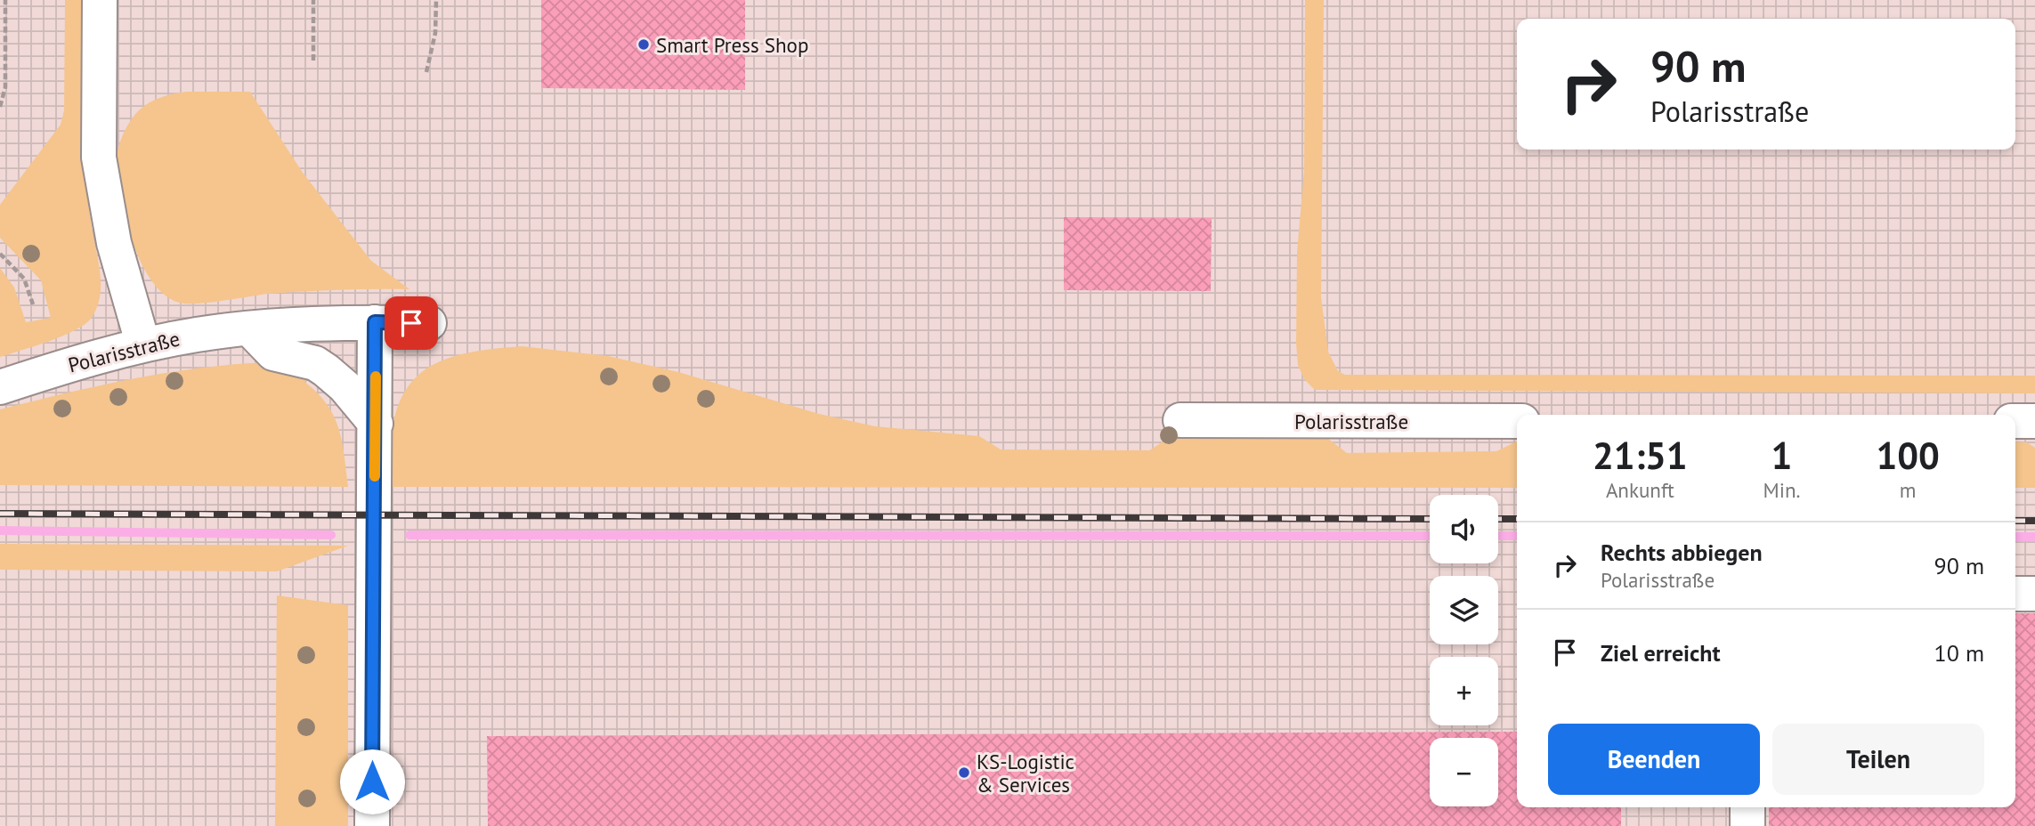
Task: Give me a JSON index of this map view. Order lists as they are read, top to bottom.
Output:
{
  "streets": {
    "street": ["Polarisstraße"]
  },
  "places": ["Smart Press Shop", "KS-Logistic & Services"],
  "page": {
    "turn": ["90 m", "Polarisstraße"],
    "eta": [
      "21:51",
      "Ankunft",
      "1",
      "Min.",
      "100",
      "m"
    ],
    "map_buttons": ["+", "−"],
    "list": [
      {
        "name": "Rechts abbiegen",
        "note": "Polarisstraße",
        "value": "90 m"
      },
      {
        "name": "Ziel erreicht",
        "value": "10 m"
      }
    ],
    "buttons": ["Beenden", "Teilen"]
  }
}
